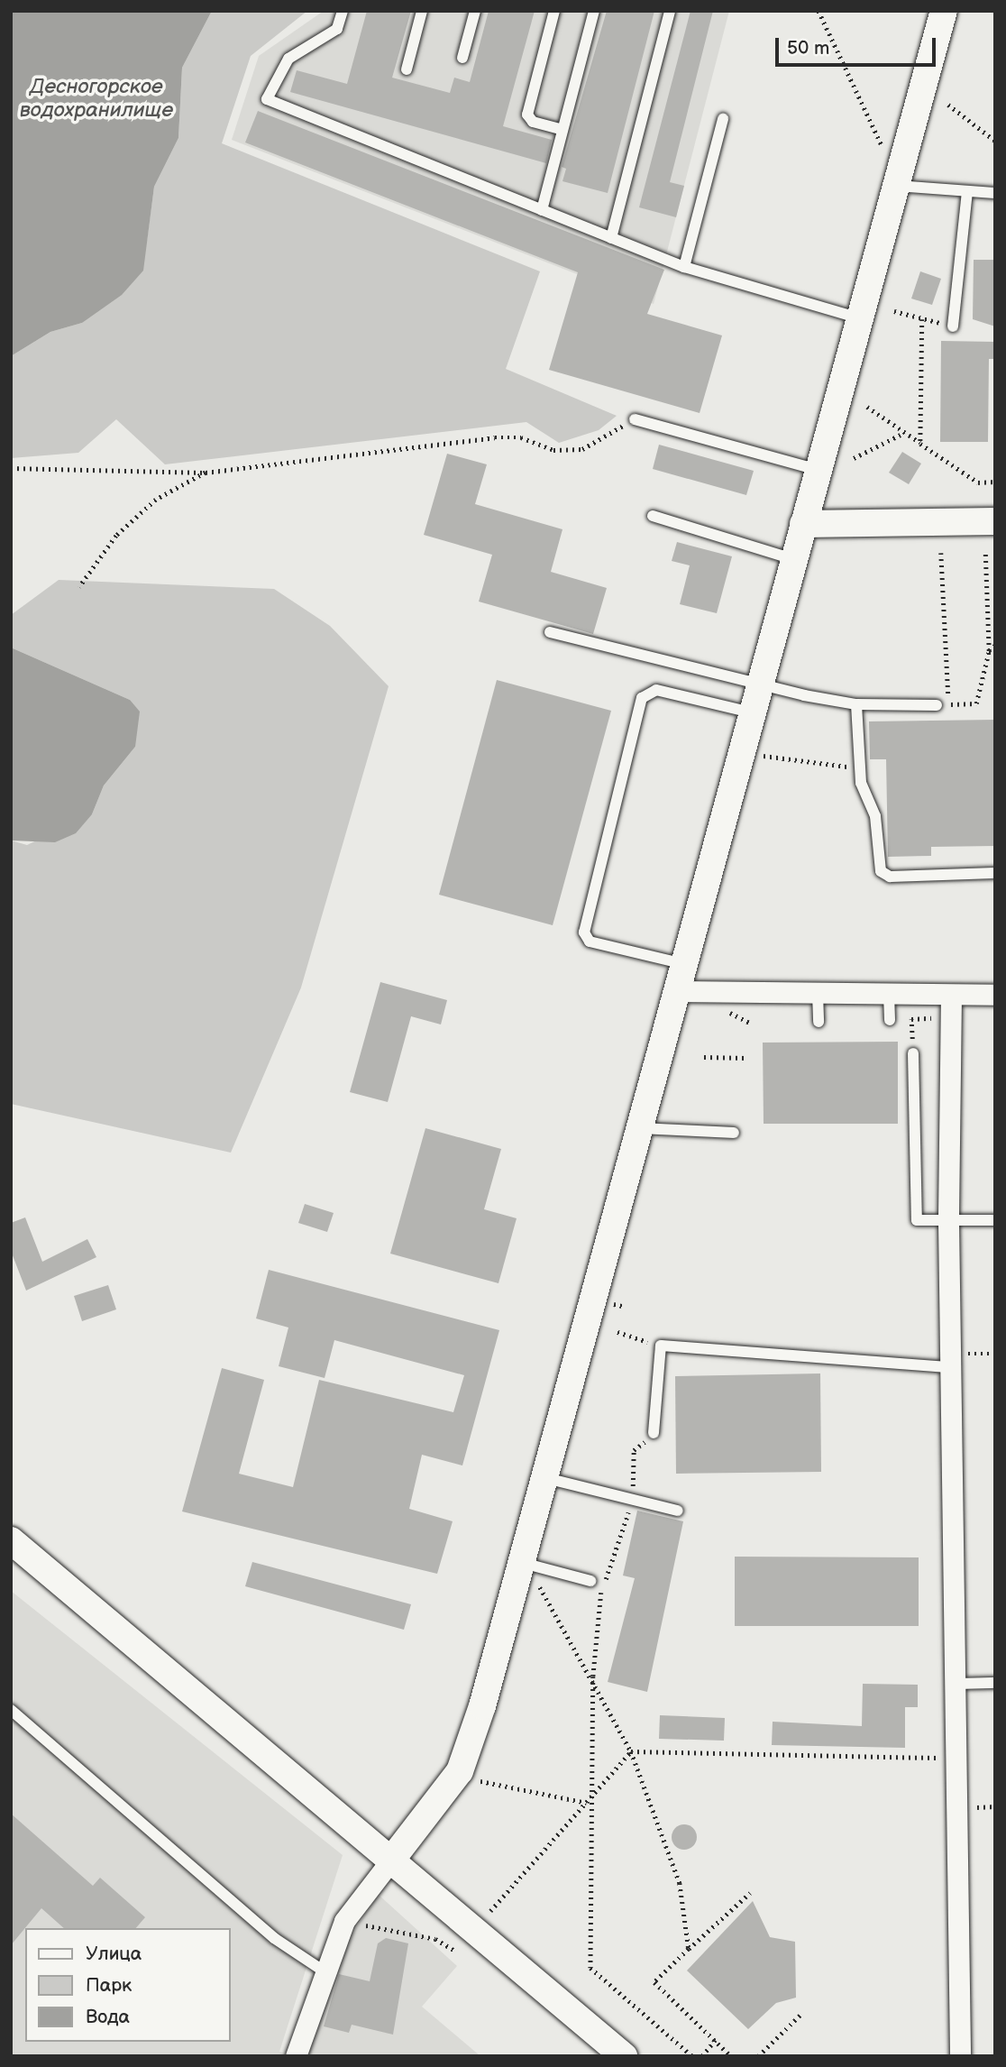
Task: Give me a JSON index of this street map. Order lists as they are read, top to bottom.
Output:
{
  "water": ["Десногорское водохранилище"],
  "legend": ["Улица", "Парк", "Вода"],
  "scale_bar": "50 m"
}
